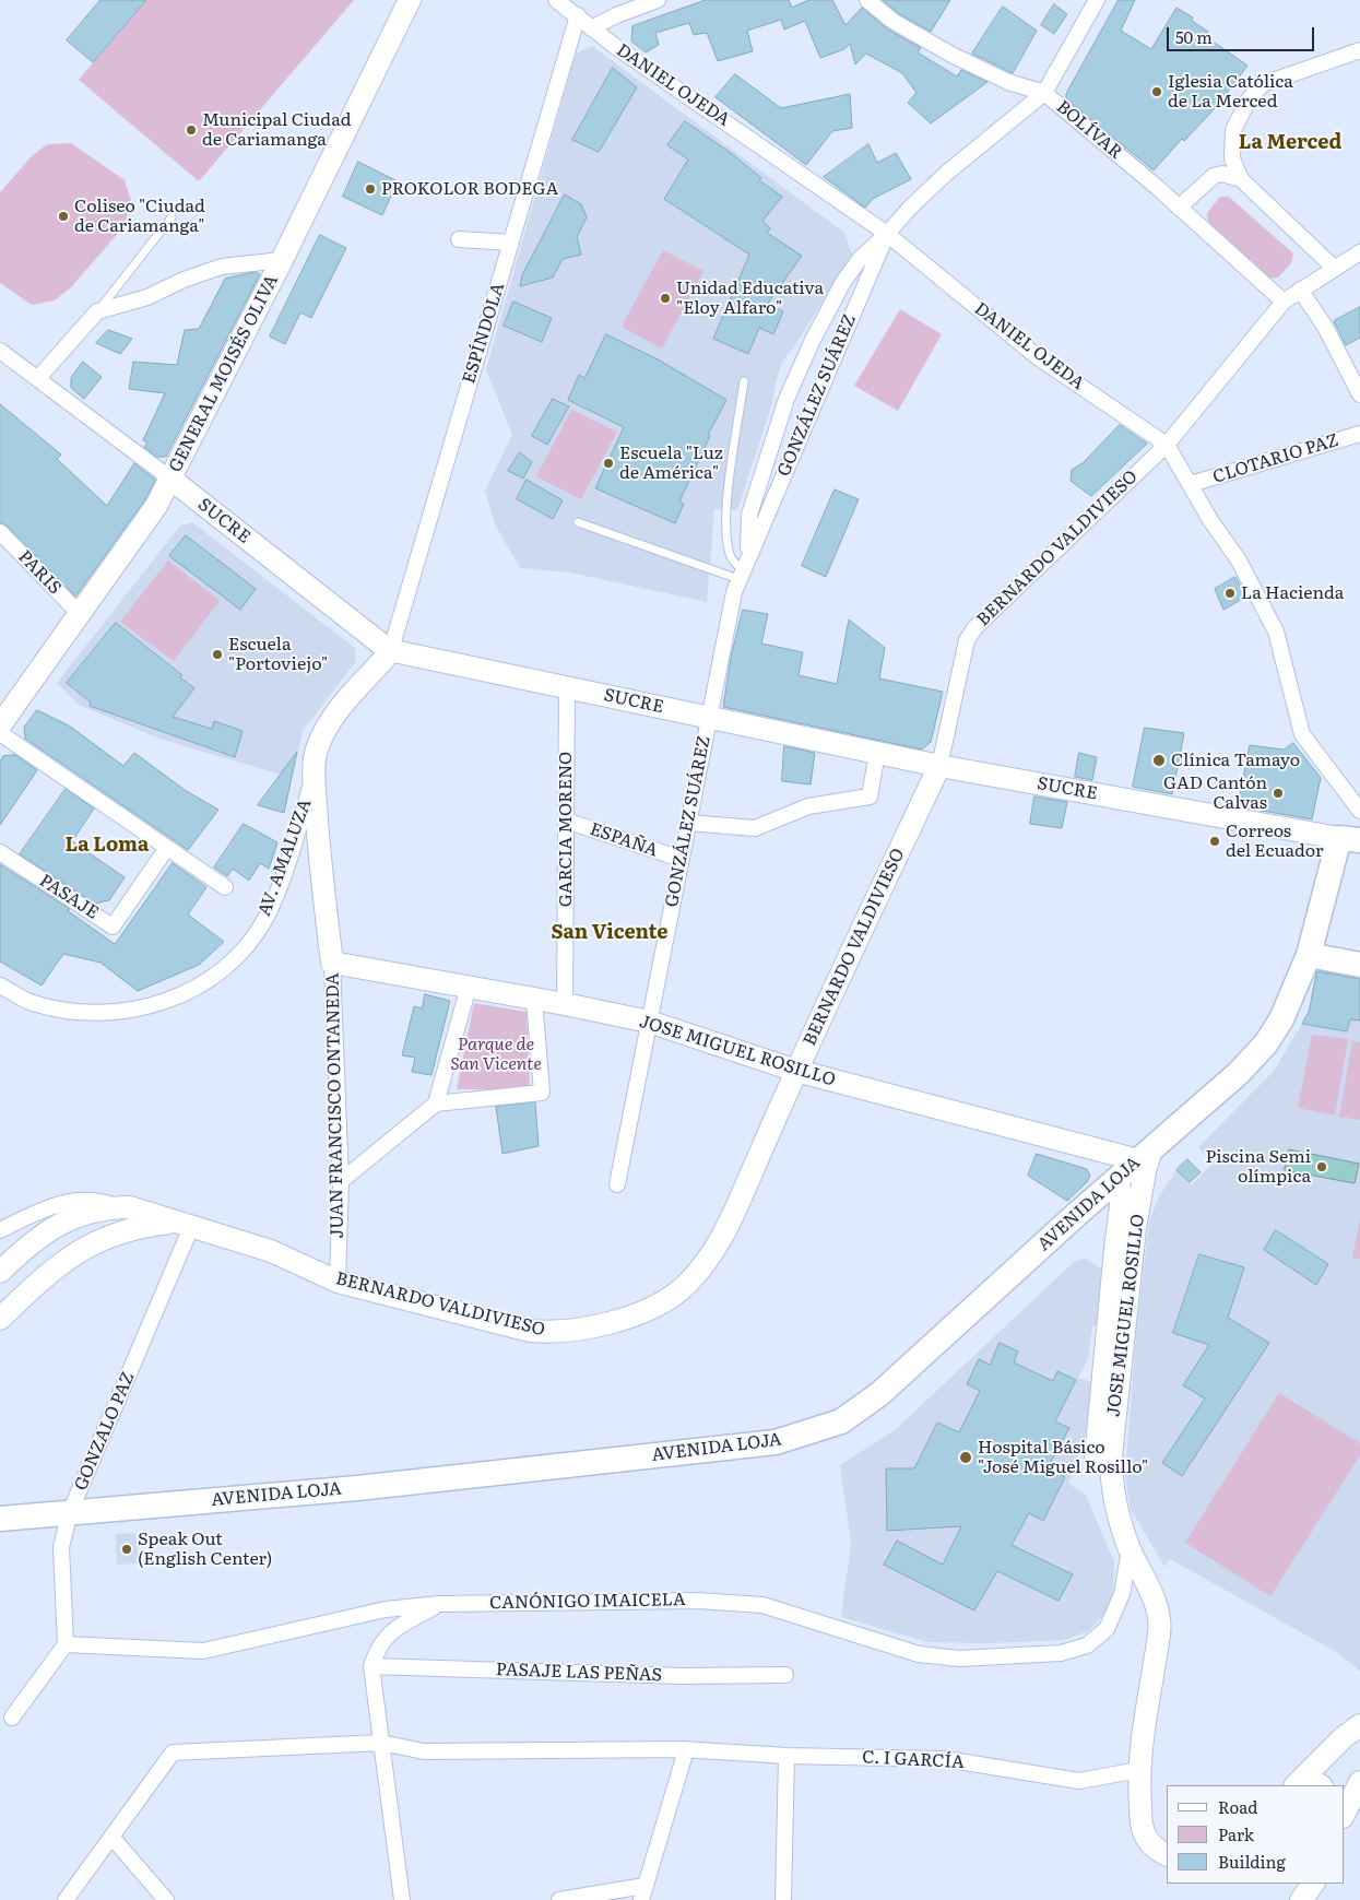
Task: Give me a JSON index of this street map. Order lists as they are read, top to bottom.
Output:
{
  "streets": {
    "main road": [
      "GENERAL MOISÉS OLIVA",
      "SUCRE",
      "BERNARDO VALDIVIESO",
      "AV. AMALUZA",
      "JOSE MIGUEL ROSILLO",
      "AVENIDA LOJA"
    ],
    "street": [
      "DANIEL OJEDA",
      "BOLÍVAR",
      "ESPÍNDOLA",
      "GONZÁLEZ SUÁREZ",
      "CLOTARIO PAZ",
      "PARIS",
      "GARCIA MORENO",
      "ESPAÑA",
      "PASAJE",
      "JUAN FRANCISCO ONTANEDA",
      "GONZALO PAZ",
      "CANÓNIGO IMAICELA",
      "PASAJE LAS PEÑAS",
      "C. I GARCÍA"
    ]
  },
  "crossings": [
    ["DANIEL OJEDA", "ESPÍNDOLA"],
    ["DANIEL OJEDA", "GONZÁLEZ SUÁREZ"],
    ["DANIEL OJEDA", "CLOTARIO PAZ"],
    ["DANIEL OJEDA", "BERNARDO VALDIVIESO"],
    ["BOLÍVAR", "GONZÁLEZ SUÁREZ"],
    ["BOLÍVAR", "BERNARDO VALDIVIESO"],
    ["ESPÍNDOLA", "SUCRE"],
    ["ESPÍNDOLA", "AV. AMALUZA"],
    ["GENERAL MOISÉS OLIVA", "SUCRE"],
    ["GENERAL MOISÉS OLIVA", "PARIS"],
    ["GONZÁLEZ SUÁREZ", "SUCRE"],
    ["GONZÁLEZ SUÁREZ", "ESPAÑA"],
    ["GONZÁLEZ SUÁREZ", "JOSE MIGUEL ROSILLO"],
    ["SUCRE", "BERNARDO VALDIVIESO"],
    ["SUCRE", "GARCIA MORENO"],
    ["SUCRE", "AV. AMALUZA"],
    ["SUCRE", "AVENIDA LOJA"],
    ["BERNARDO VALDIVIESO", "JOSE MIGUEL ROSILLO"],
    ["BERNARDO VALDIVIESO", "JUAN FRANCISCO ONTANEDA"],
    ["BERNARDO VALDIVIESO", "GONZALO PAZ"],
    ["GARCIA MORENO", "ESPAÑA"],
    ["GARCIA MORENO", "JOSE MIGUEL ROSILLO"],
    ["JOSE MIGUEL ROSILLO", "JUAN FRANCISCO ONTANEDA"],
    ["JOSE MIGUEL ROSILLO", "AVENIDA LOJA"],
    ["JOSE MIGUEL ROSILLO", "CANÓNIGO IMAICELA"],
    ["JOSE MIGUEL ROSILLO", "C. I GARCÍA"],
    ["AVENIDA LOJA", "GONZALO PAZ"],
    ["GONZALO PAZ", "CANÓNIGO IMAICELA"]
  ],
  "districts": ["La Merced", "La Loma", "San Vicente"],
  "parks": ["Parque de San Vicente"],
  "places": [
    "Iglesia Católica de La Merced",
    "Municipal Ciudad de Cariamanga",
    "PROKOLOR BODEGA",
    "Coliseo \"Ciudad de Cariamanga\"",
    "Unidad Educativa \"Eloy Alfaro\"",
    "Escuela \"Luz de América\"",
    "La Hacienda",
    "Escuela \"Portoviejo\"",
    "Clínica Tamayo",
    "GAD Cantón Calvas",
    "Correos del Ecuador",
    "Piscina Semi olímpica",
    "Hospital Básico \"José Miguel Rosillo\"",
    "Speak Out (English Center)"
  ],
  "legend": ["Road", "Park", "Building"],
  "scale_bar": "50 m"
}
